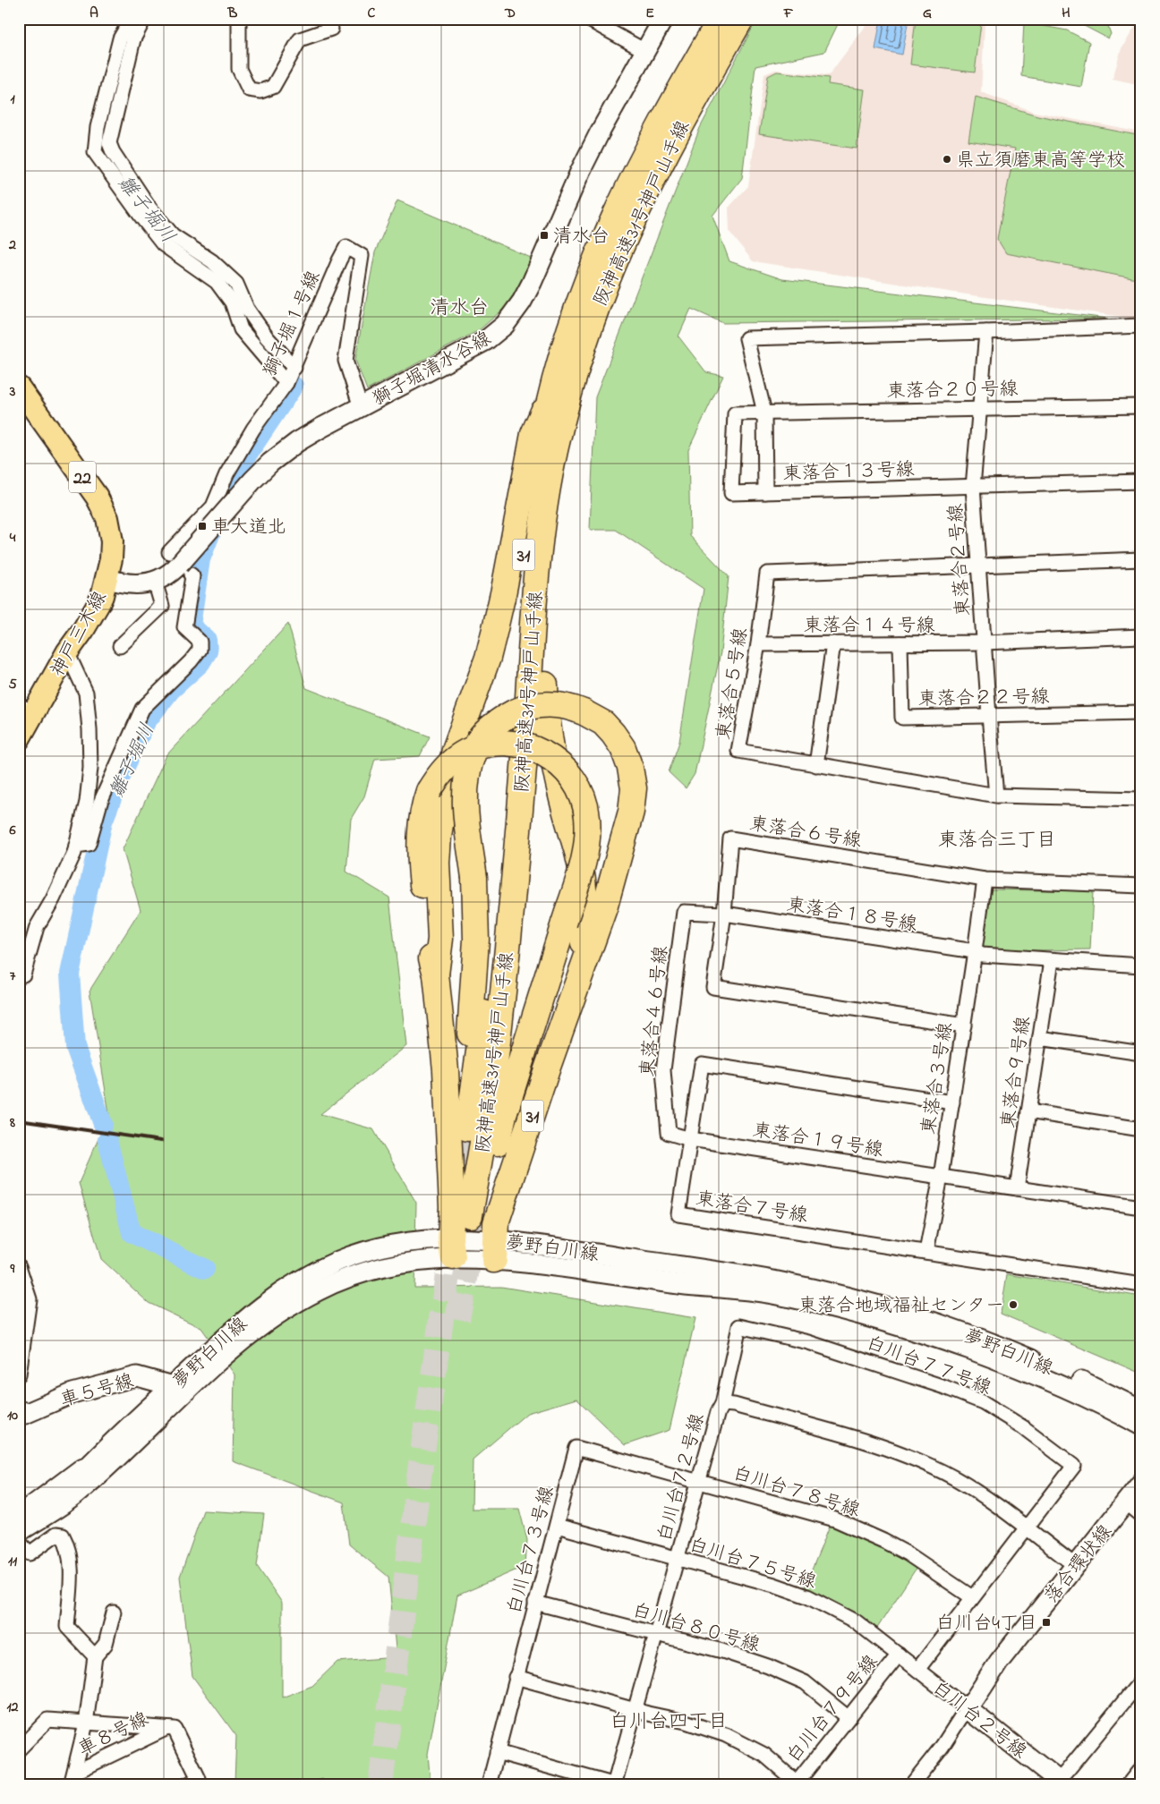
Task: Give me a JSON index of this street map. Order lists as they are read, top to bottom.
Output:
{
  "streets": {
    "highway": ["阪神高速31号神戸山手線", "31"],
    "main road": ["22", "神戸三木線"],
    "street": [
      "獅子堀１号線",
      "獅子堀清水谷線",
      "東落合２０号線",
      "東落合１３号線",
      "東落合２号線",
      "東落合１４号線",
      "東落合５号線",
      "東落合２２号線",
      "東落合６号線",
      "東落合１８号線",
      "東落合４６号線",
      "東落合９号線",
      "東落合３号線",
      "東落合１９号線",
      "東落合７号線",
      "夢野白川線",
      "白川台７７号線",
      "車５号線",
      "白川台７２号線",
      "白川台７８号線",
      "白川台７３号線",
      "白川台７５号線",
      "落合環状線",
      "白川台８０号線",
      "白川台７９号線",
      "白川台２号線",
      "車８号線"
    ]
  },
  "crossings": [
    ["阪神高速31号神戸山手線", "31"],
    ["獅子堀１号線", "獅子堀清水谷線"],
    ["獅子堀清水谷線", "神戸三木線"],
    ["東落合２０号線", "東落合１３号線"],
    ["東落合２０号線", "東落合２号線"],
    ["東落合１３号線", "東落合２号線"],
    ["31", "夢野白川線"],
    ["東落合２号線", "東落合１４号線"],
    ["東落合２号線", "東落合５号線"],
    ["東落合２号線", "東落合２２号線"],
    ["東落合１４号線", "東落合５号線"],
    ["東落合１４号線", "東落合２２号線"],
    ["東落合６号線", "東落合１８号線"],
    ["東落合６号線", "東落合４６号線"],
    ["東落合６号線", "東落合３号線"],
    ["東落合１８号線", "東落合４６号線"],
    ["東落合１８号線", "東落合３号線"],
    ["東落合４６号線", "東落合１９号線"],
    ["東落合４６号線", "東落合７号線"],
    ["東落合３号線", "東落合１９号線"],
    ["東落合３号線", "東落合７号線"],
    ["東落合１９号線", "東落合７号線"],
    ["夢野白川線", "車５号線"],
    ["白川台７７号線", "白川台７２号線"],
    ["白川台７７号線", "白川台７８号線"],
    ["白川台７７号線", "白川台７５号線"],
    ["白川台７７号線", "白川台２号線"],
    ["白川台７２号線", "白川台７８号線"],
    ["白川台７２号線", "白川台７３号線"],
    ["白川台７２号線", "白川台７５号線"],
    ["白川台７２号線", "落合環状線"],
    ["白川台７２号線", "白川台８０号線"],
    ["白川台７８号線", "白川台７３号線"],
    ["白川台７３号線", "白川台７５号線"],
    ["白川台７３号線", "白川台８０号線"],
    ["白川台７５号線", "白川台７９号線"],
    ["白川台７５号線", "白川台２号線"],
    ["落合環状線", "白川台２号線"],
    ["白川台８０号線", "白川台７９号線"]
  ],
  "districts": ["清水台", "東落合三丁目", "白川台四丁目"],
  "water": ["雛子堀川"],
  "places": {
    "other": ["県立須磨東高等学校", "東落合地域福祉センター"],
    "transit": ["清水台", "車大道北", "白川台4丁目"]
  },
  "grid": {
    "columns": [
      "A",
      "B",
      "C",
      "D",
      "E",
      "F",
      "G",
      "H"
    ],
    "rows": [
      "1",
      "2",
      "3",
      "4",
      "5",
      "6",
      "7",
      "8",
      "9",
      "10",
      "11",
      "12"
    ]
  }
}
